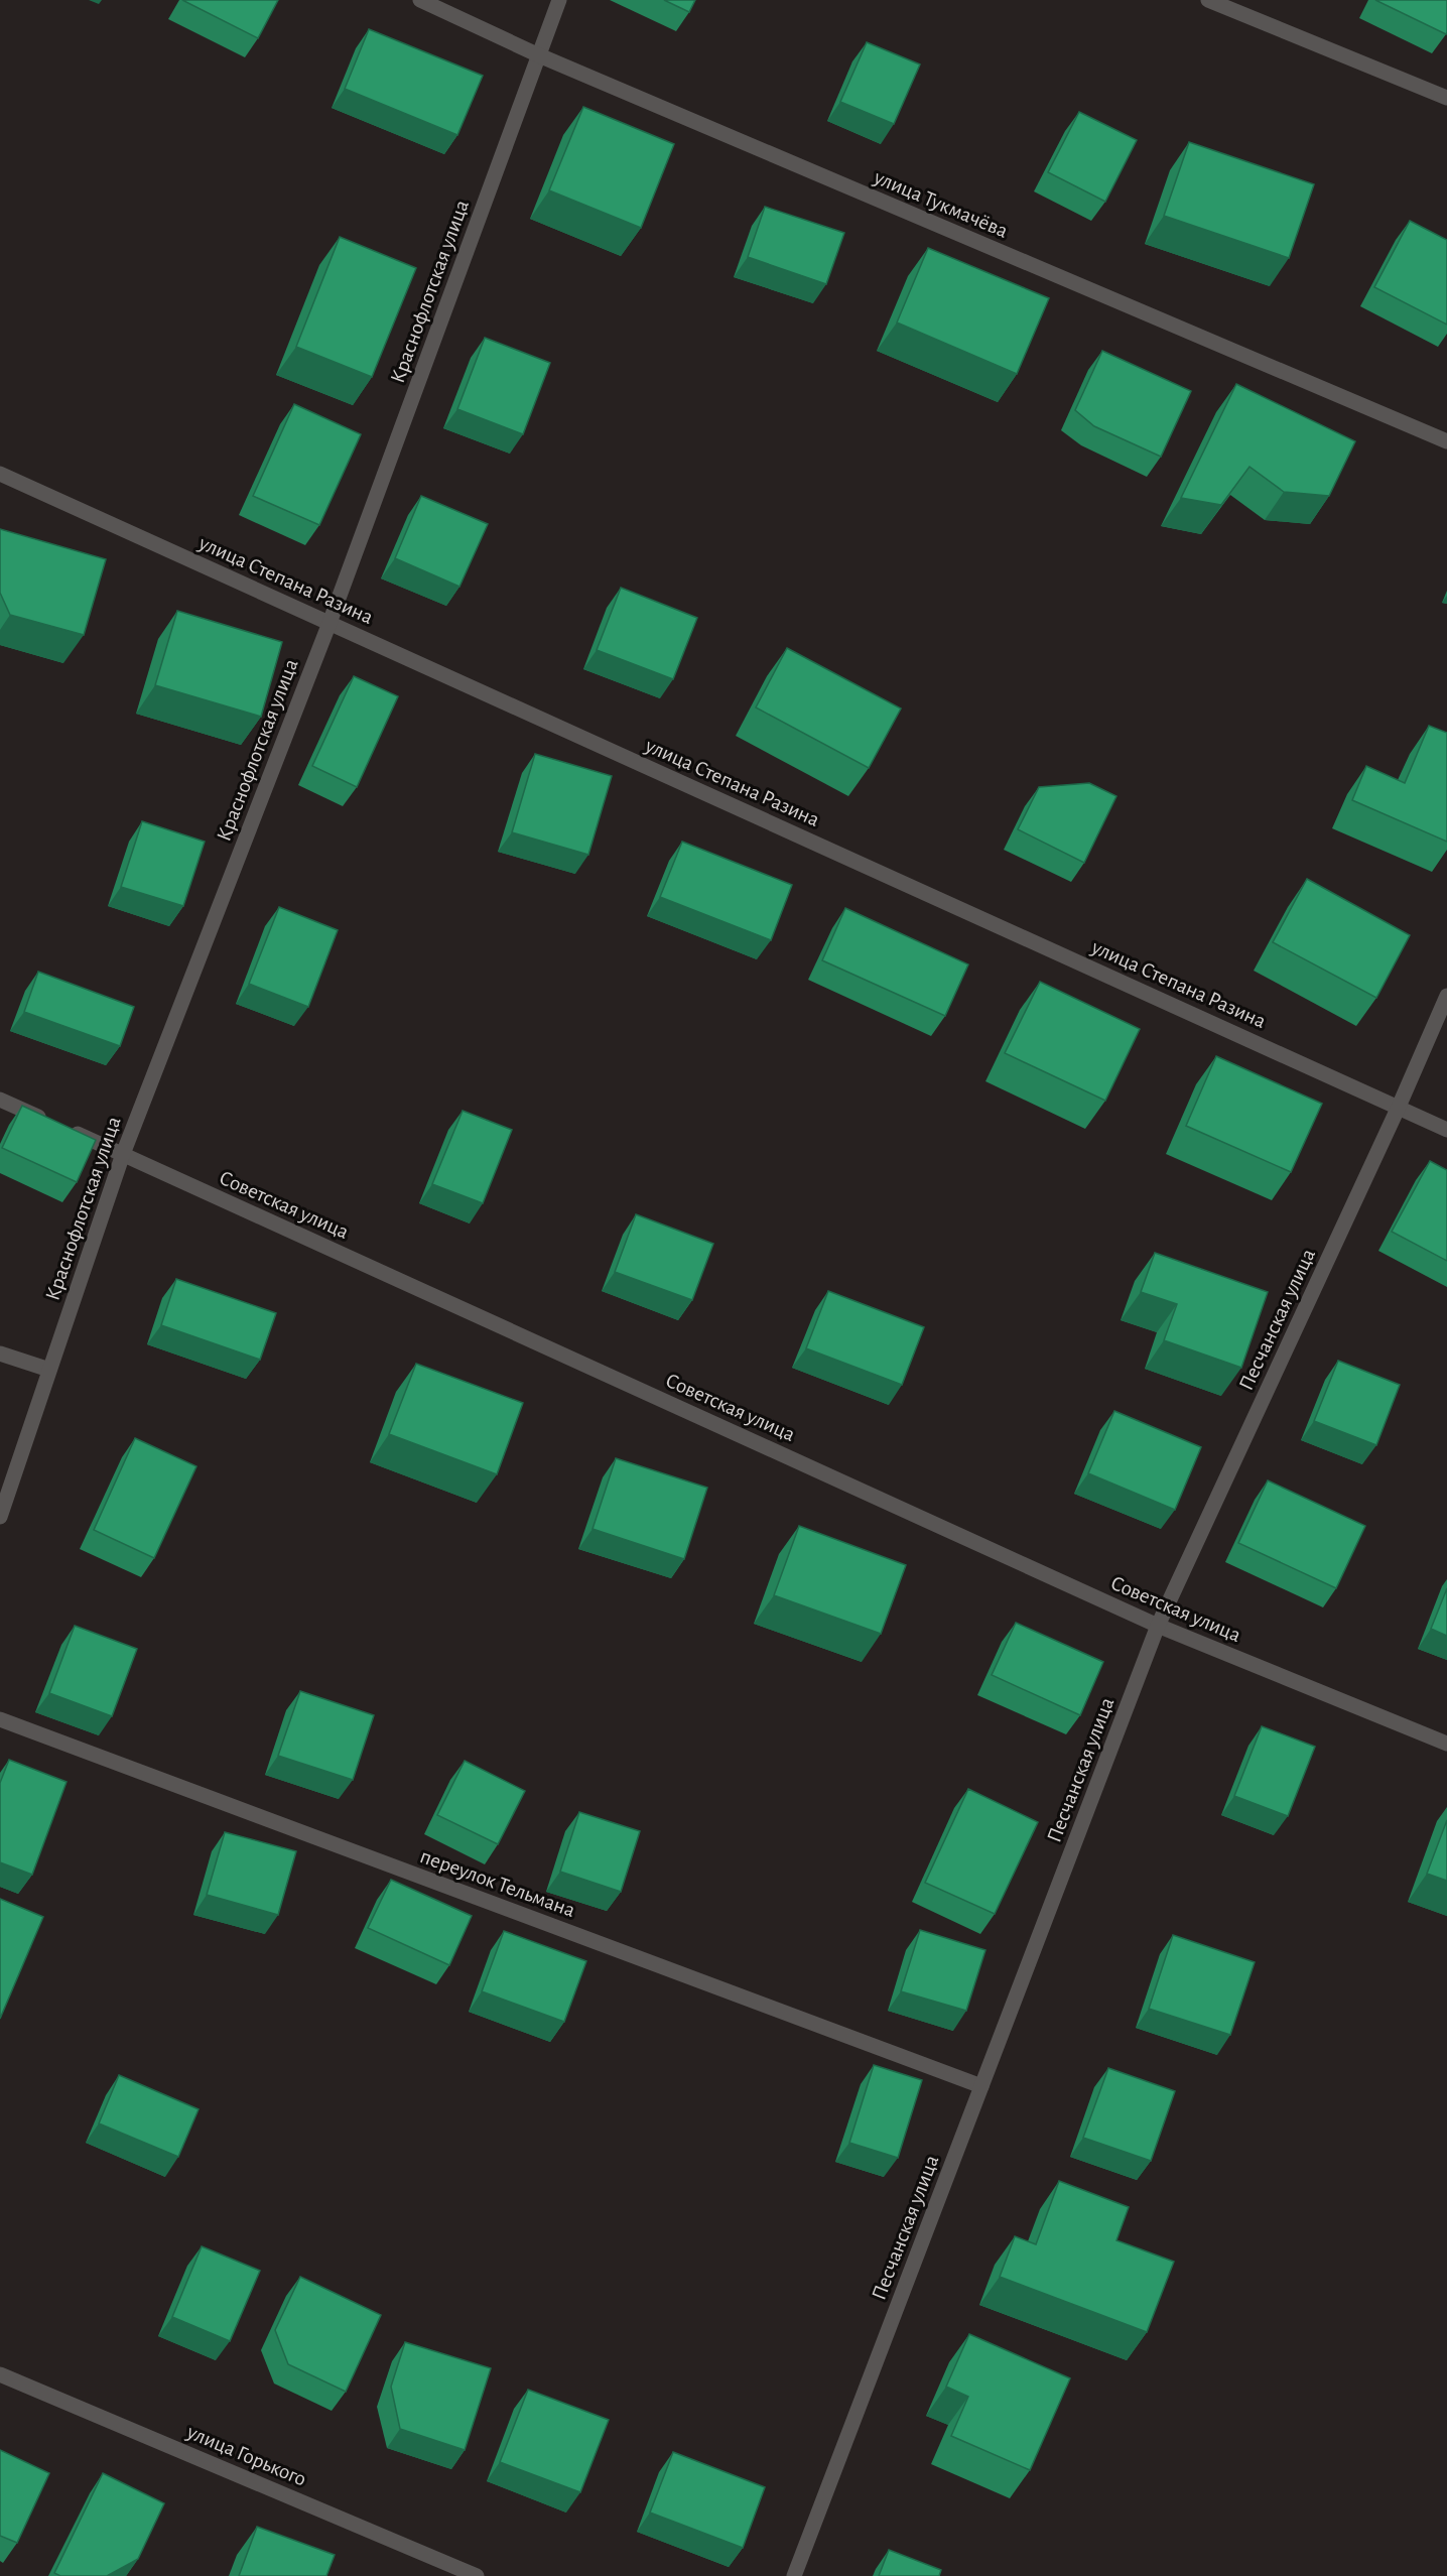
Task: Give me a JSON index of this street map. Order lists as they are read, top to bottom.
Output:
{
  "streets": {
    "street": [
      "улица Тукмачёва",
      "Краснофлотская улица",
      "улица Степана Разина",
      "Советская улица",
      "Песчанская улица",
      "переулок Тельмана",
      "улица Горького"
    ]
  },
  "crossings": [
    ["улица Тукмачёва", "Краснофлотская улица"],
    ["Краснофлотская улица", "улица Степана Разина"],
    ["Краснофлотская улица", "Советская улица"],
    ["улица Степана Разина", "Песчанская улица"],
    ["Советская улица", "Песчанская улица"],
    ["Песчанская улица", "переулок Тельмана"]
  ]
}
